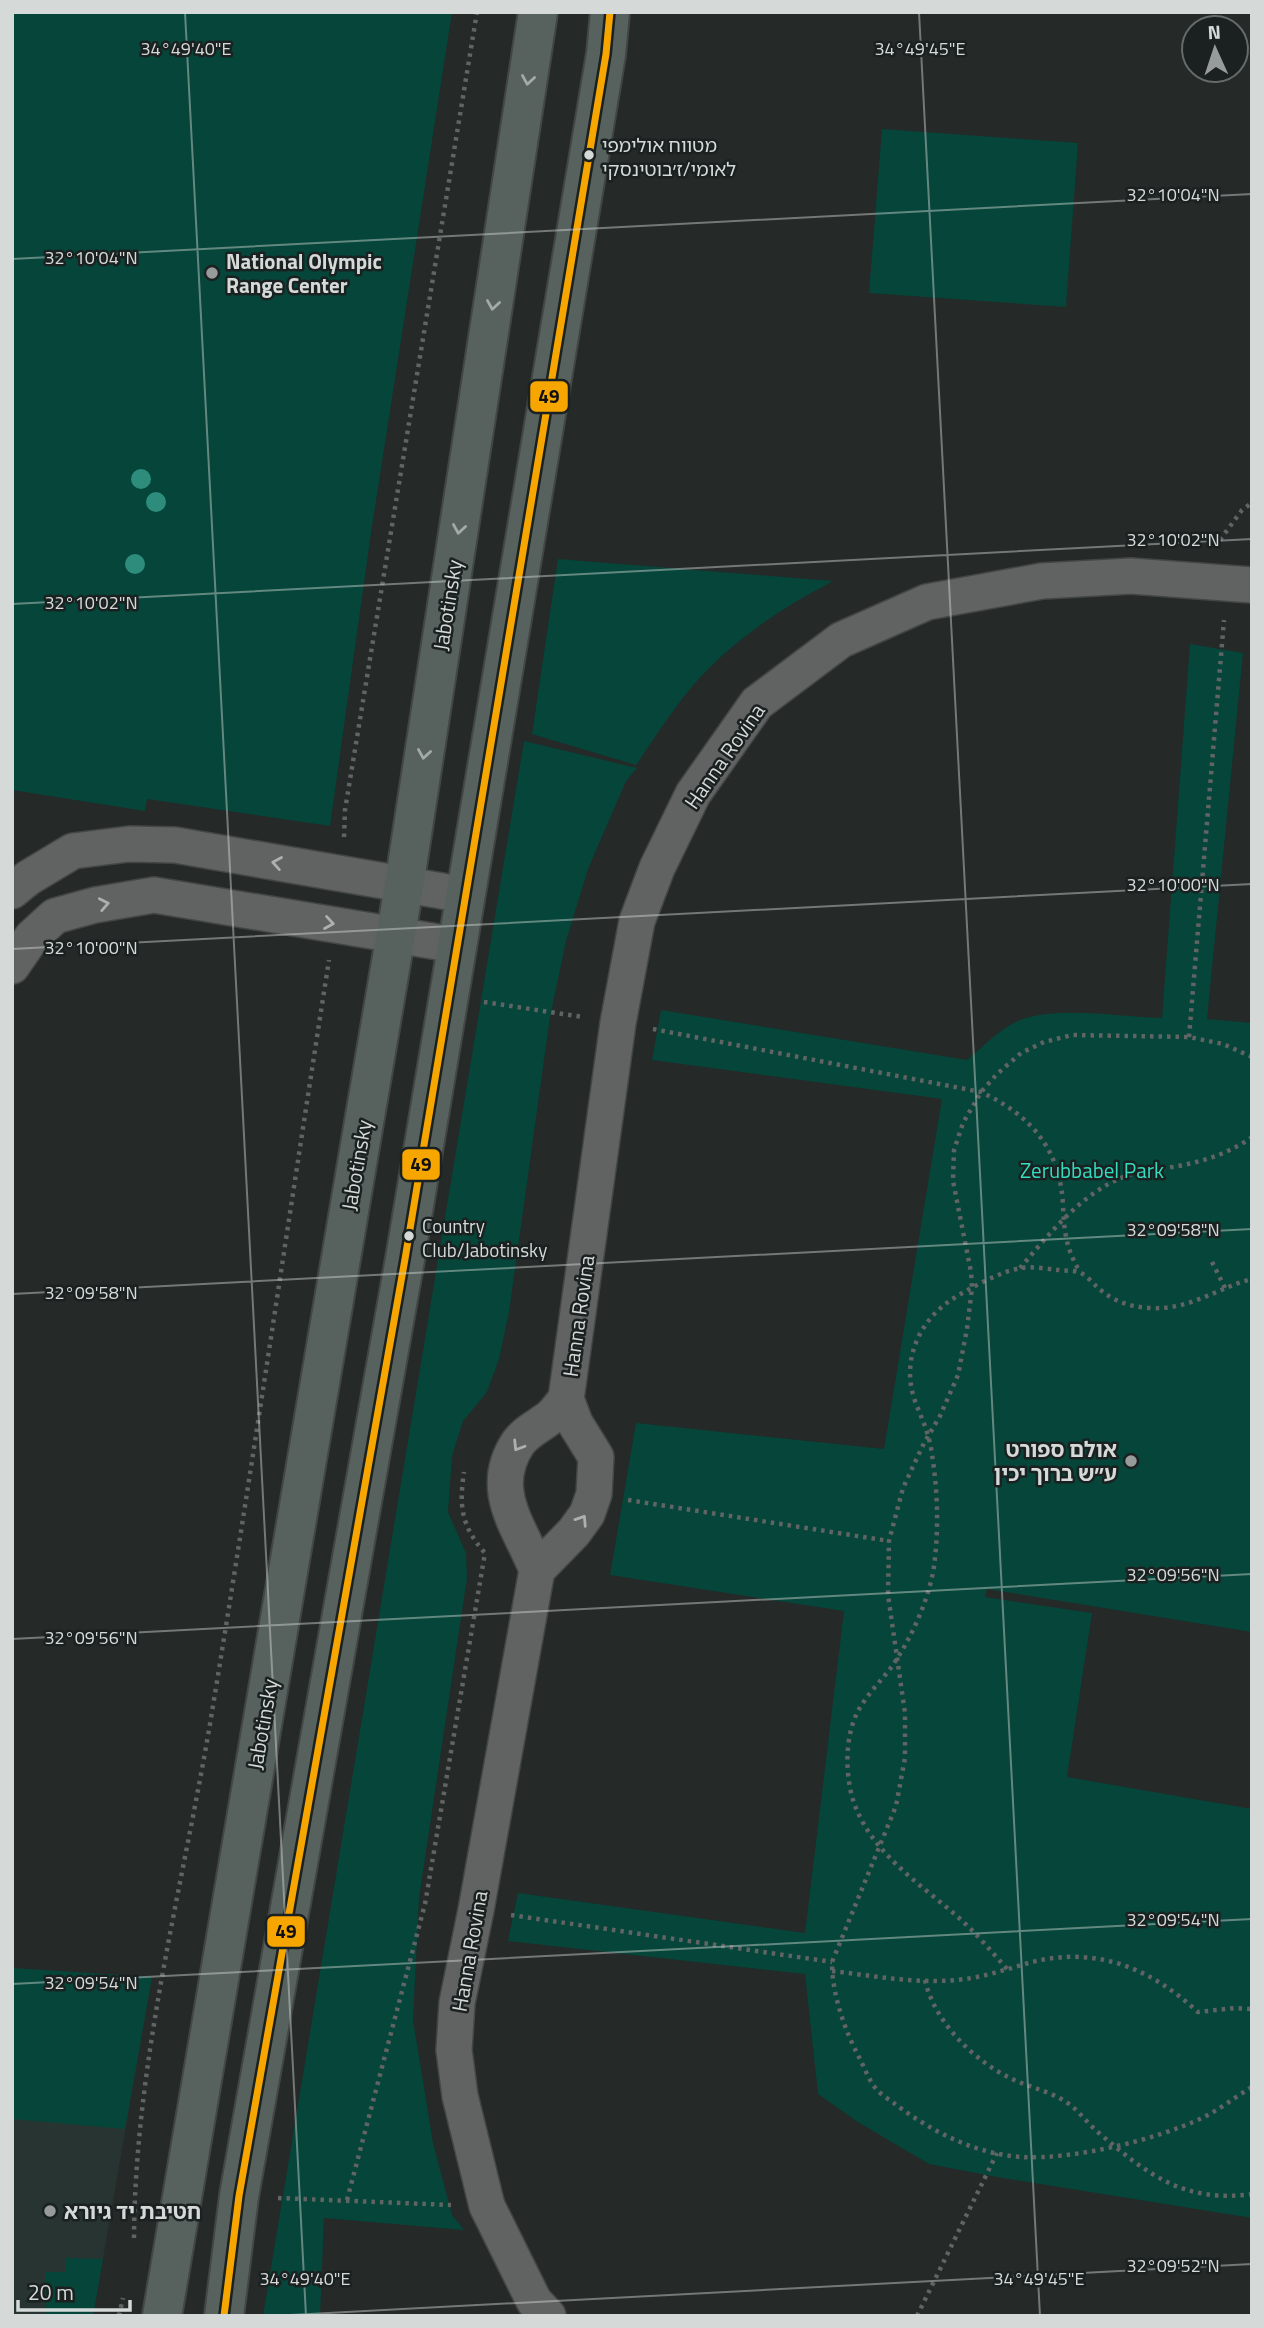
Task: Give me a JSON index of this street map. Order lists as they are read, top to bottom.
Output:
{
  "streets": {
    "main road": ["Jabotinsky"],
    "street": ["Hanna Rovina"]
  },
  "parks": ["Zerubbabel Park"],
  "places": [
    "מטווח אולימפי לאומי/ז׳בוטינסקי",
    "National Olympic Range Center",
    "Country Club/Jabotinsky",
    "אולם ספורט ע״ש ברוך יכין",
    "חטיבת יד גיורא"
  ],
  "lines": ["transit line 49"],
  "scale_bar": "20 m",
  "north": "top",
  "coordinates": [
    "34°49'40\"E",
    "34°49'45\"E",
    "32°10'04\"N",
    "32°10'02\"N",
    "32°10'00\"N",
    "32°09'58\"N",
    "32°09'56\"N",
    "32°09'54\"N",
    "32°09'52\"N"
  ]
}
